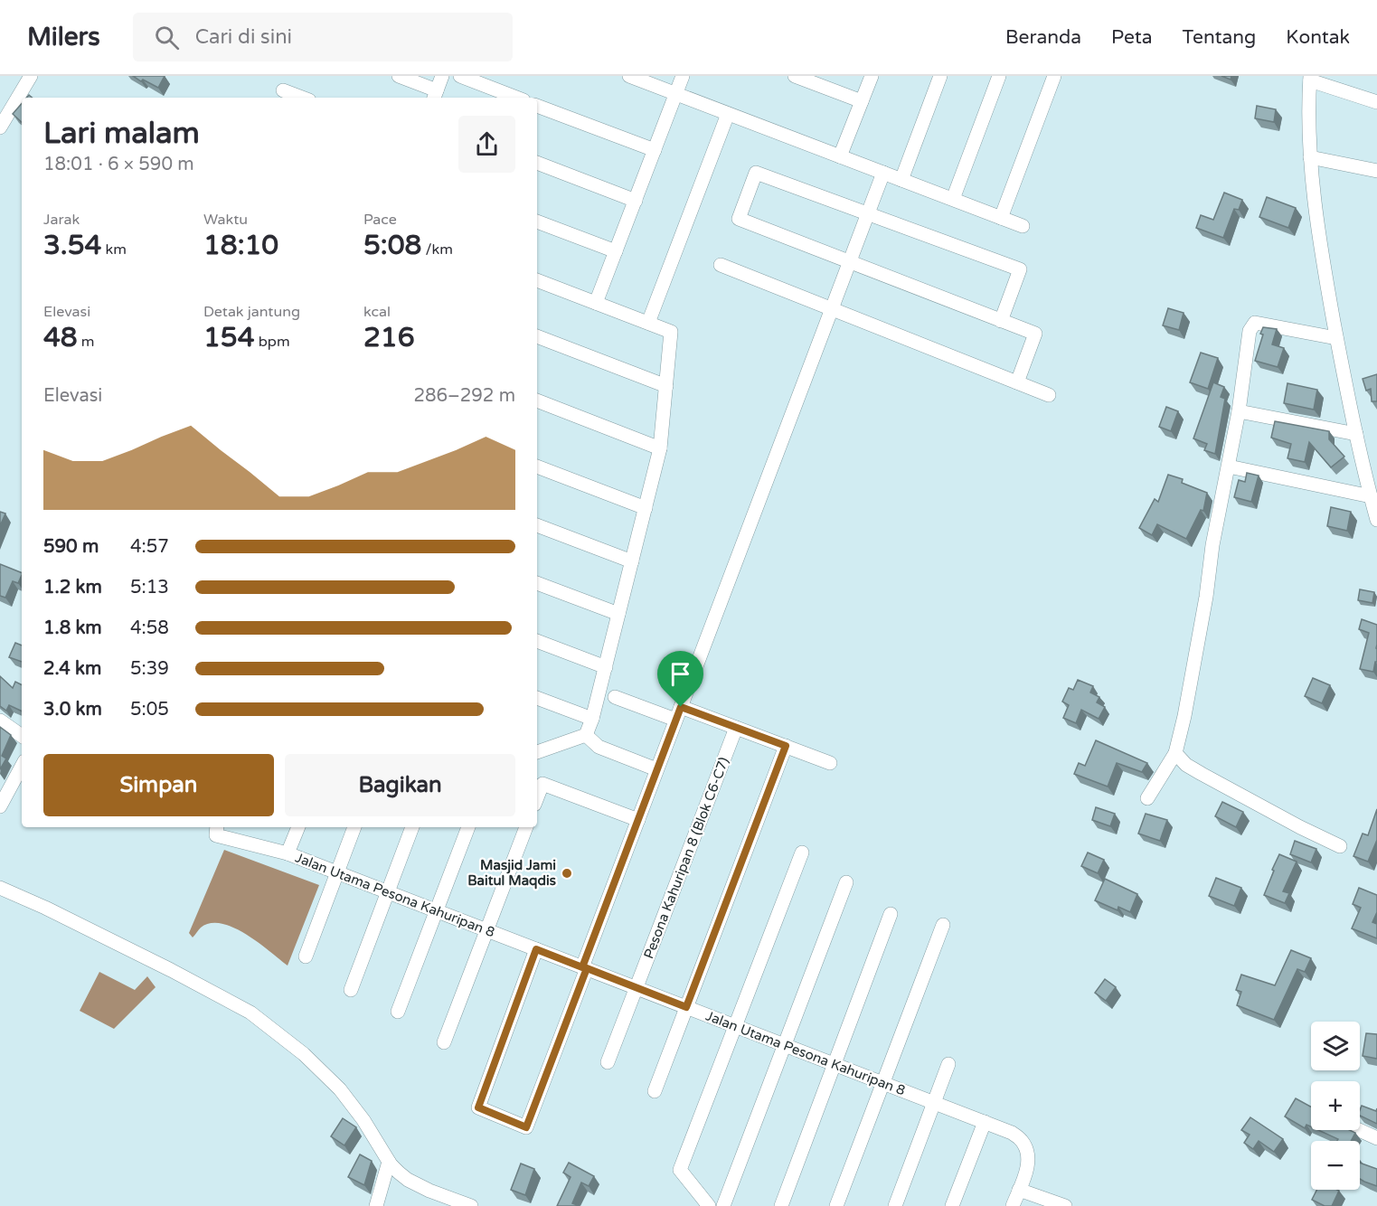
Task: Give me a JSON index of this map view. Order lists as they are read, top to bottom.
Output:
{
  "streets": {
    "street": ["Pesona Kahuripan 8 (Blok C6-C7)", "Jalan Utama Pesona Kahuripan 8"]
  },
  "crossings": [
    ["Pesona Kahuripan 8 (Blok C6-C7)", "Jalan Utama Pesona Kahuripan 8"]
  ],
  "places": ["Masjid Jami Baitul Maqdis"],
  "page": {
    "header": "Milers",
    "search": "Cari di sini",
    "nav": [
      "Beranda",
      "Peta",
      "Tentang",
      "Kontak"
    ],
    "heading": ["Lari malam", "18:01 · 6 × 590 m"],
    "stats": [
      ["Jarak", "3.54 km"],
      ["Waktu", "18:10"],
      ["Pace", "5:08 /km"],
      ["Elevasi", "48 m"],
      ["Detak jantung", "154 bpm"],
      ["kcal", "216"]
    ],
    "chart": ["Elevasi", "286–292 m"],
    "list": [
      {
        "name": "590 m",
        "note": "4:57"
      },
      {
        "name": "1.2 km",
        "note": "5:13"
      },
      {
        "name": "1.8 km",
        "note": "4:58"
      },
      {
        "name": "2.4 km",
        "note": "5:39"
      },
      {
        "name": "3.0 km",
        "note": "5:05"
      }
    ],
    "buttons": ["Simpan", "Bagikan"],
    "map_buttons": ["+", "−"]
  }
}
